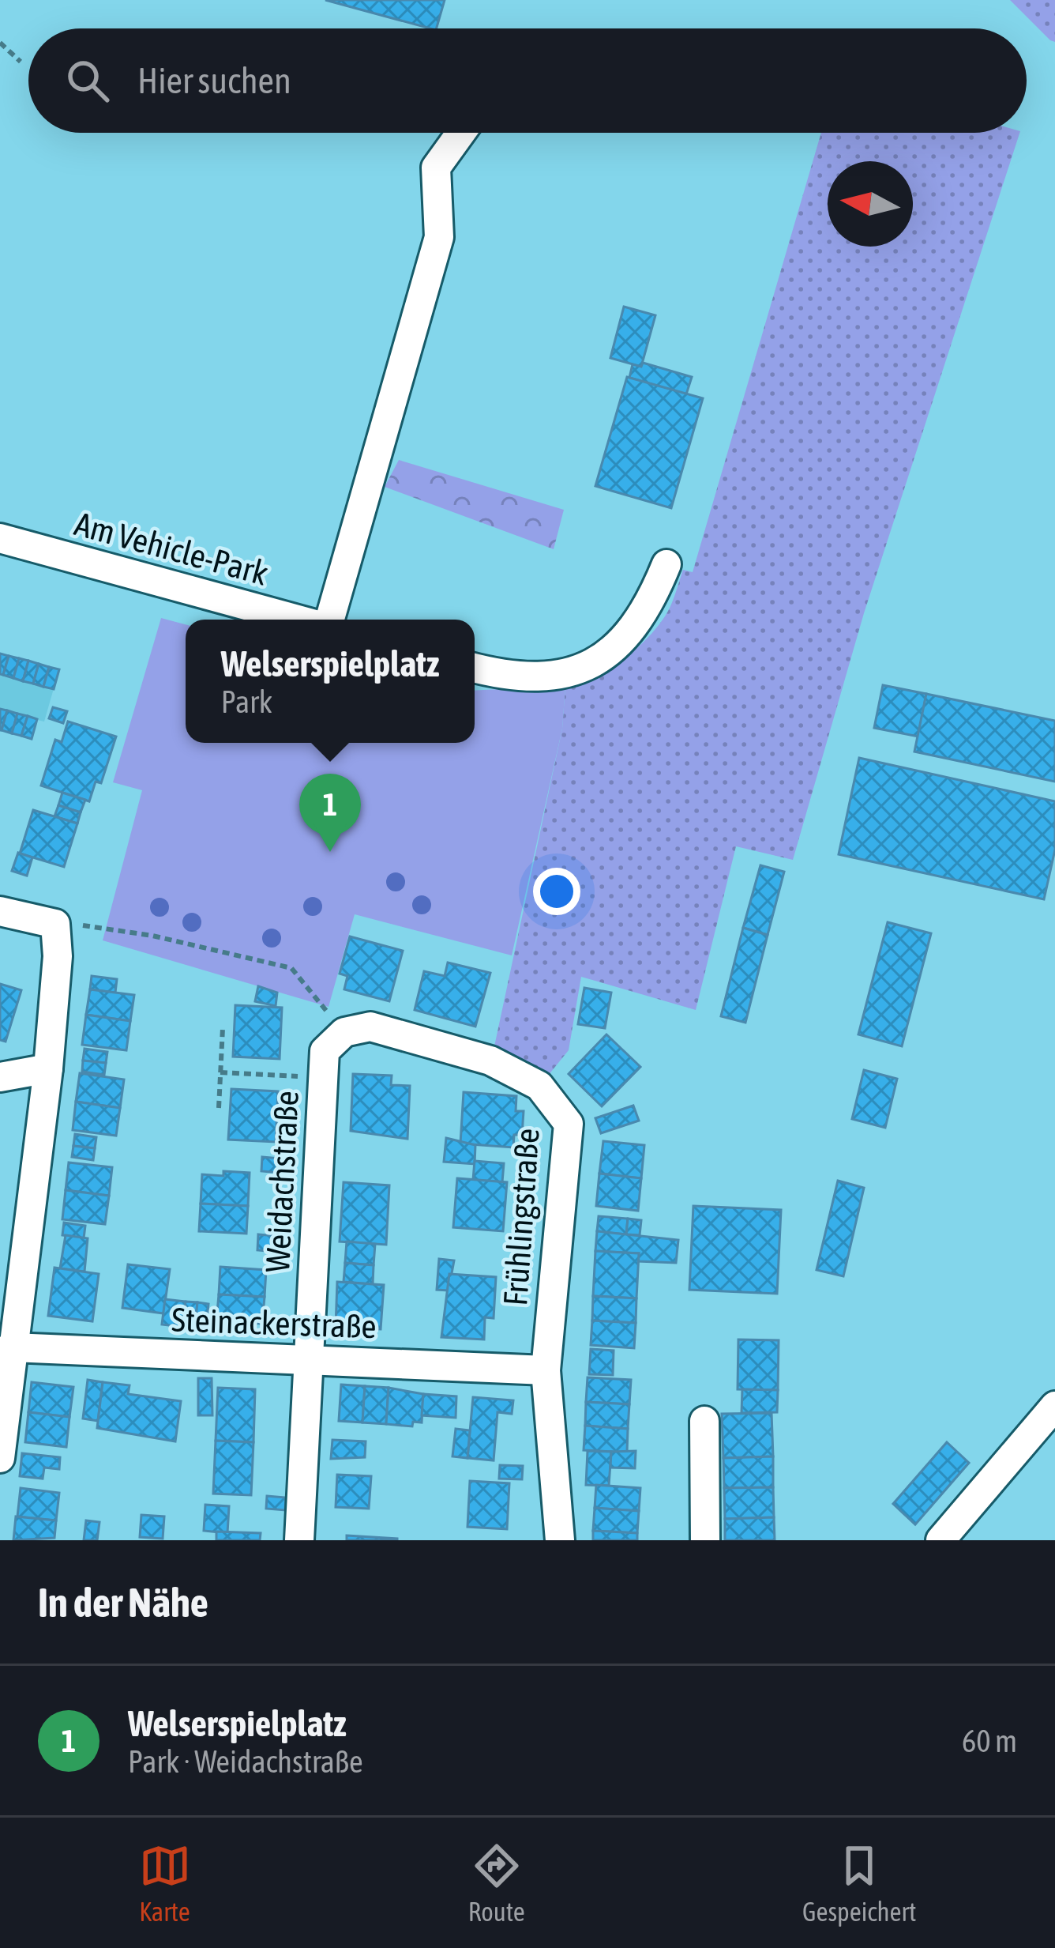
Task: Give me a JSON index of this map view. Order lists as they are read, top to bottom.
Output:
{
  "streets": {
    "street": [
      "Am Vehicle-Park",
      "Weidachstraße",
      "Frühlingstraße",
      "Steinackerstraße"
    ]
  },
  "crossings": [
    ["Weidachstraße", "Frühlingstraße"],
    ["Weidachstraße", "Steinackerstraße"],
    ["Frühlingstraße", "Steinackerstraße"]
  ],
  "north": "left",
  "page": {
    "search": "Hier suchen",
    "popup": ["Welserspielplatz", "Park"],
    "pins": "1",
    "heading": "In der Nähe",
    "list": [
      {
        "mark": "1",
        "name": "Welserspielplatz",
        "note": "Park · Weidachstraße",
        "value": "60 m"
      }
    ],
    "nav": ["Karte", "Route", "Gespeichert"]
  }
}
